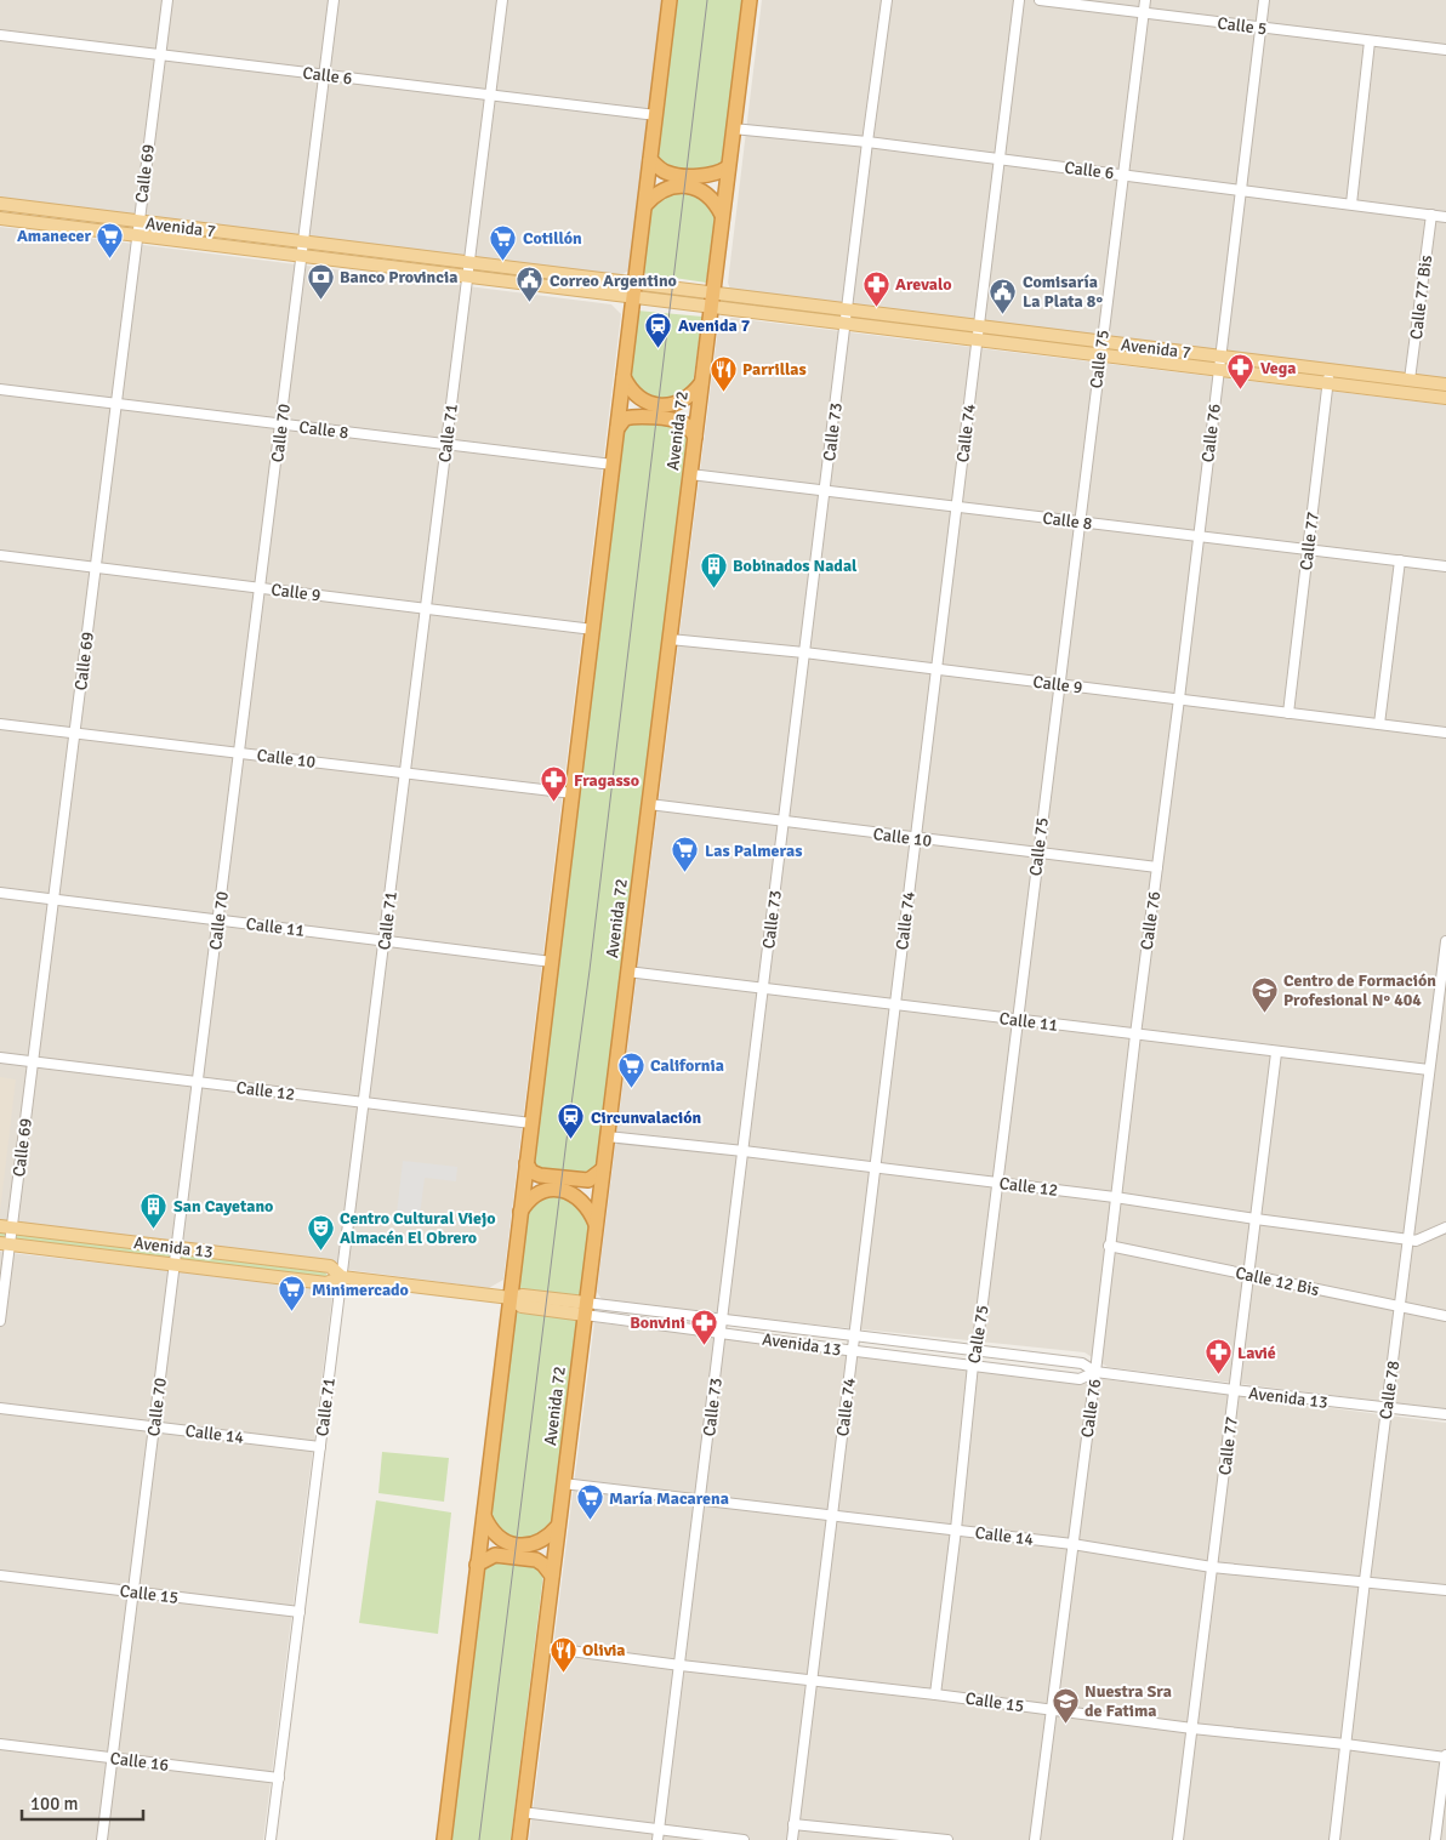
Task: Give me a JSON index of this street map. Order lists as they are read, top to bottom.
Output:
{
  "streets": {
    "highway": ["Avenida 72"],
    "main road": ["Avenida 7", "Avenida 13"],
    "street": [
      "Calle 5",
      "Calle 6",
      "Calle 69",
      "Calle 77 Bis",
      "Calle 75",
      "Calle 8",
      "Calle 73",
      "Calle 70",
      "Calle 71",
      "Calle 74",
      "Calle 76",
      "Calle 77",
      "Calle 9",
      "Calle 10",
      "Calle 11",
      "Calle 12",
      "Calle 12 Bis",
      "Calle 78",
      "Calle 14",
      "Calle 15",
      "Calle 16"
    ]
  },
  "crossings": [
    ["Calle 5", "Calle 75"],
    ["Calle 5", "Calle 76"],
    ["Calle 6", "Calle 69"],
    ["Calle 6", "Calle 77 Bis"],
    ["Calle 6", "Calle 75"],
    ["Calle 6", "Avenida 72"],
    ["Calle 6", "Calle 73"],
    ["Calle 6", "Calle 70"],
    ["Calle 6", "Calle 71"],
    ["Calle 6", "Calle 74"],
    ["Calle 6", "Calle 76"],
    ["Calle 69", "Avenida 7"],
    ["Calle 69", "Calle 8"],
    ["Calle 69", "Calle 9"],
    ["Calle 69", "Calle 10"],
    ["Calle 69", "Calle 11"],
    ["Calle 69", "Calle 12"],
    ["Calle 69", "Avenida 13"],
    ["Avenida 7", "Calle 77 Bis"],
    ["Avenida 7", "Calle 75"],
    ["Avenida 7", "Avenida 72"],
    ["Avenida 7", "Calle 73"],
    ["Avenida 7", "Calle 70"],
    ["Avenida 7", "Calle 71"],
    ["Avenida 7", "Calle 74"],
    ["Avenida 7", "Calle 76"],
    ["Avenida 7", "Calle 77"],
    ["Calle 75", "Calle 8"],
    ["Calle 75", "Calle 9"],
    ["Calle 75", "Calle 10"],
    ["Calle 75", "Calle 11"],
    ["Calle 75", "Calle 12"],
    ["Calle 75", "Avenida 13"],
    ["Calle 75", "Calle 14"],
    ["Calle 75", "Calle 15"],
    ["Calle 8", "Avenida 72"],
    ["Calle 8", "Calle 73"],
    ["Calle 8", "Calle 70"],
    ["Calle 8", "Calle 71"],
    ["Calle 8", "Calle 74"],
    ["Calle 8", "Calle 76"],
    ["Calle 8", "Calle 77"],
    ["Avenida 72", "Calle 9"],
    ["Avenida 72", "Calle 10"],
    ["Avenida 72", "Calle 11"],
    ["Avenida 72", "Calle 12"],
    ["Avenida 72", "Avenida 13"],
    ["Avenida 72", "Calle 14"],
    ["Avenida 72", "Calle 15"],
    ["Calle 73", "Calle 9"],
    ["Calle 73", "Calle 10"],
    ["Calle 73", "Calle 11"],
    ["Calle 73", "Calle 12"],
    ["Calle 73", "Avenida 13"],
    ["Calle 73", "Calle 14"],
    ["Calle 73", "Calle 15"],
    ["Calle 70", "Calle 9"],
    ["Calle 70", "Calle 10"],
    ["Calle 70", "Calle 11"],
    ["Calle 70", "Calle 12"],
    ["Calle 70", "Avenida 13"],
    ["Calle 70", "Calle 14"],
    ["Calle 70", "Calle 15"],
    ["Calle 70", "Calle 16"],
    ["Calle 71", "Calle 9"],
    ["Calle 71", "Calle 10"],
    ["Calle 71", "Calle 11"],
    ["Calle 71", "Calle 12"],
    ["Calle 71", "Avenida 13"],
    ["Calle 71", "Calle 14"],
    ["Calle 71", "Calle 15"],
    ["Calle 71", "Calle 16"],
    ["Calle 74", "Calle 9"],
    ["Calle 74", "Calle 10"],
    ["Calle 74", "Calle 11"],
    ["Calle 74", "Calle 12"],
    ["Calle 74", "Avenida 13"],
    ["Calle 74", "Calle 14"],
    ["Calle 74", "Calle 15"],
    ["Calle 76", "Calle 9"],
    ["Calle 76", "Calle 10"],
    ["Calle 76", "Calle 11"],
    ["Calle 76", "Calle 12"],
    ["Calle 76", "Avenida 13"],
    ["Calle 76", "Calle 12 Bis"],
    ["Calle 76", "Calle 14"],
    ["Calle 76", "Calle 15"],
    ["Calle 77", "Calle 9"],
    ["Calle 77", "Calle 11"],
    ["Calle 77", "Calle 12"],
    ["Calle 77", "Avenida 13"],
    ["Calle 77", "Calle 12 Bis"],
    ["Calle 77", "Calle 14"],
    ["Calle 77", "Calle 15"],
    ["Calle 11", "Calle 78"],
    ["Calle 12", "Calle 78"],
    ["Avenida 13", "Calle 78"],
    ["Calle 12 Bis", "Calle 78"],
    ["Calle 78", "Calle 14"],
    ["Calle 78", "Calle 15"]
  ],
  "places": {
    "supermarket": [
      "Amanecer",
      "Cotillón",
      "Las Palmeras",
      "California",
      "Minimercado",
      "María Macarena"
    ],
    "bank": ["Banco Provincia"],
    "public building": ["Correo Argentino", "Comisaría La Plata 8°"],
    "pharmacy": [
      "Arevalo",
      "Vega",
      "Fragasso",
      "Bonvini",
      "Lavié"
    ],
    "station": ["Avenida 7", "Circunvalación"],
    "restaurant": ["Parrillas", "Olivia"],
    "building": ["Bobinados Nadal", "San Cayetano"],
    "school or university": ["Centro de Formación Profesional N° 404", "Nuestra Sra de Fatima"],
    "theatre": ["Centro Cultural Viejo Almacén El Obrero"]
  },
  "scale_bar": "100 m"
}
